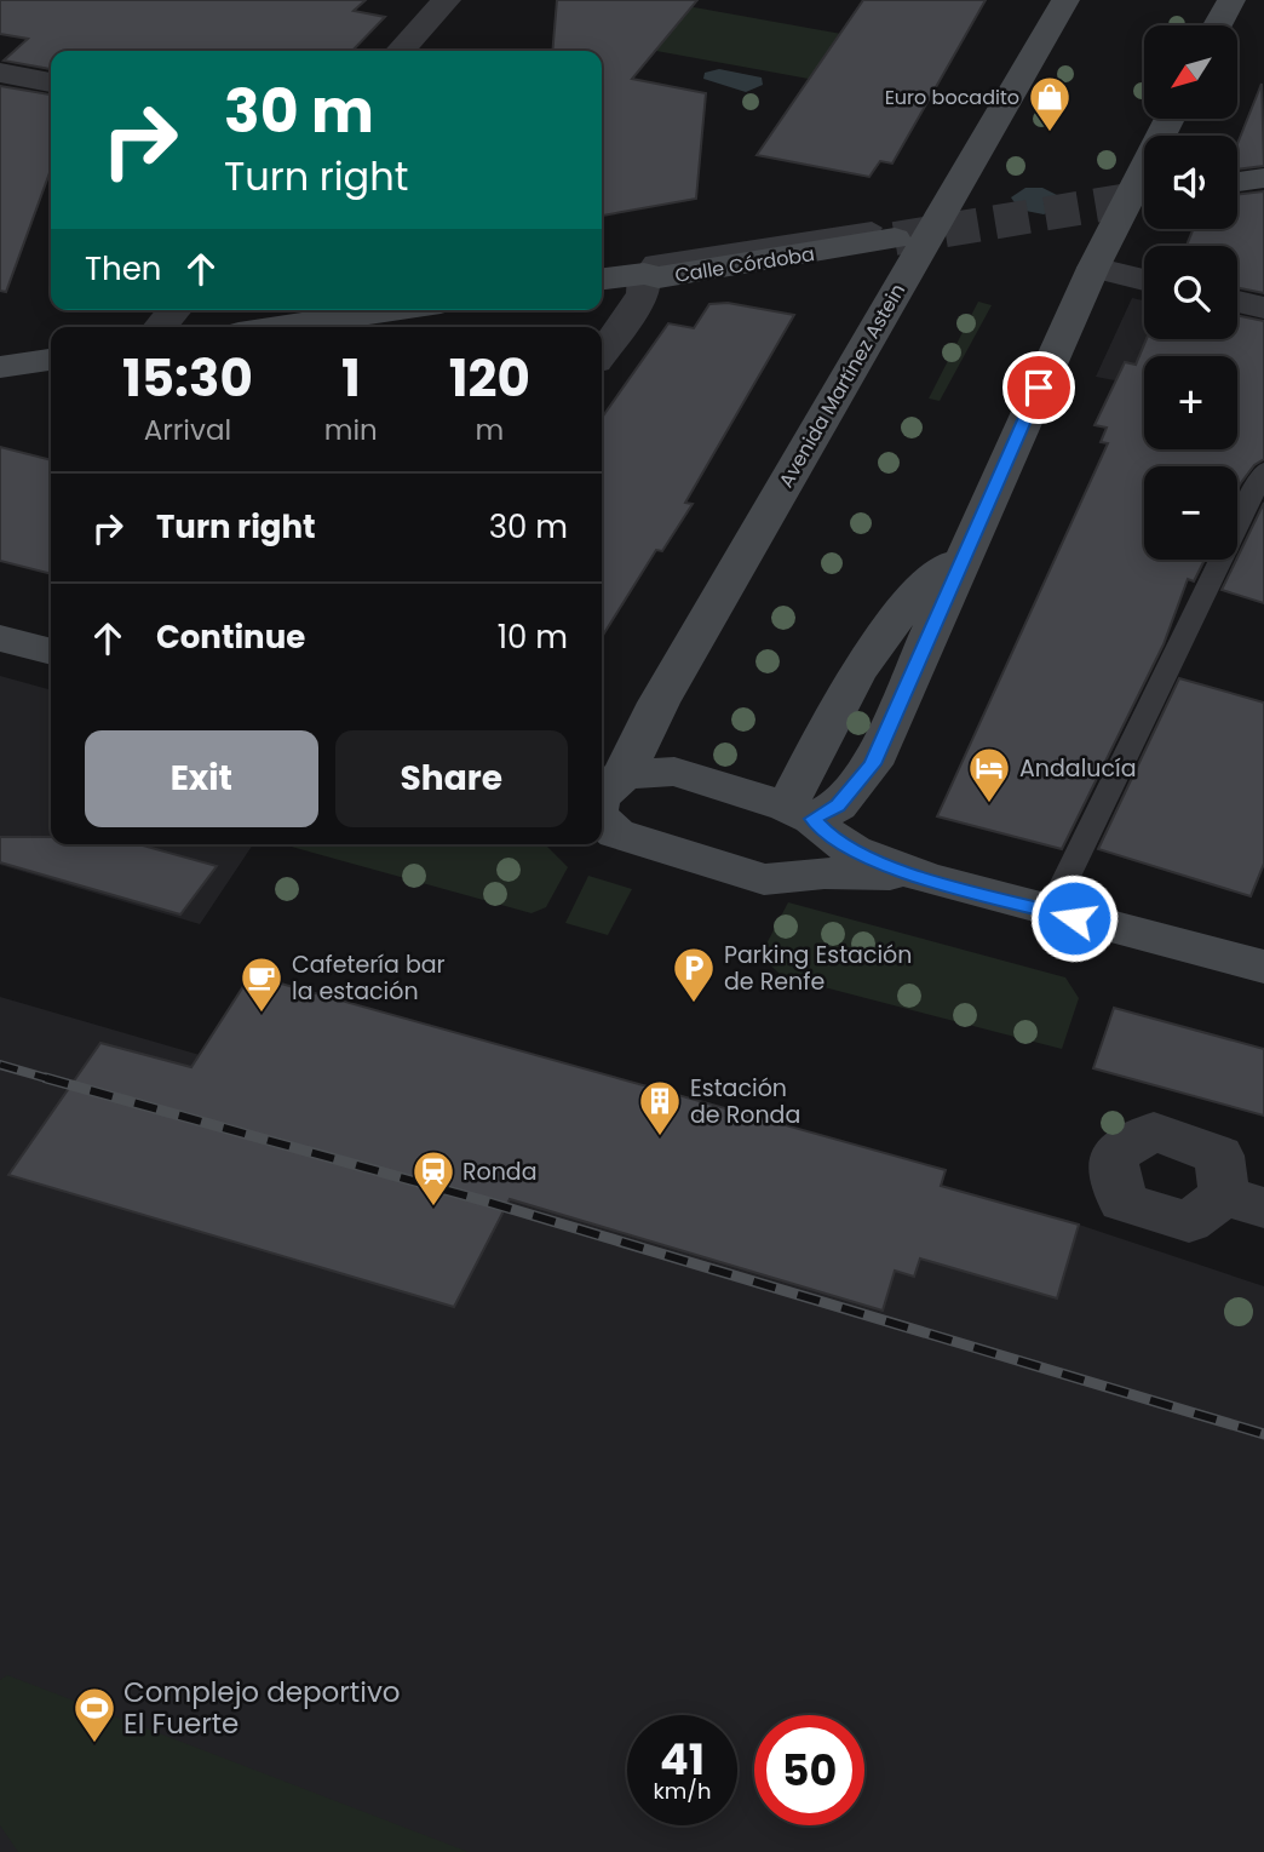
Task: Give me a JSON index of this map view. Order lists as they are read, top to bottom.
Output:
{
  "streets": {
    "main road": ["Calle Córdoba", "Avenida Martínez Astein"]
  },
  "places": {
    "shop": ["Euro bocadito"],
    "hotel": ["Andalucía"],
    "parking": ["Parking Estación de Renfe"],
    "cafe": ["Cafetería bar la estación"],
    "building": ["Estación de Ronda"],
    "station": ["Ronda"],
    "sports": ["Complejo deportivo El Fuerte"]
  },
  "north": "bottom left",
  "page": {
    "map_buttons": ["+", "−"],
    "turn": ["30 m", "Turn right"],
    "then": "Then",
    "eta": [
      "15:30",
      "Arrival",
      "1",
      "min",
      "120",
      "m"
    ],
    "list": [
      {
        "name": "Turn right",
        "value": "30 m"
      },
      {
        "name": "Continue",
        "value": "10 m"
      }
    ],
    "buttons": ["Exit", "Share"],
    "speed": "41 km/h",
    "limit": "50"
  }
}
